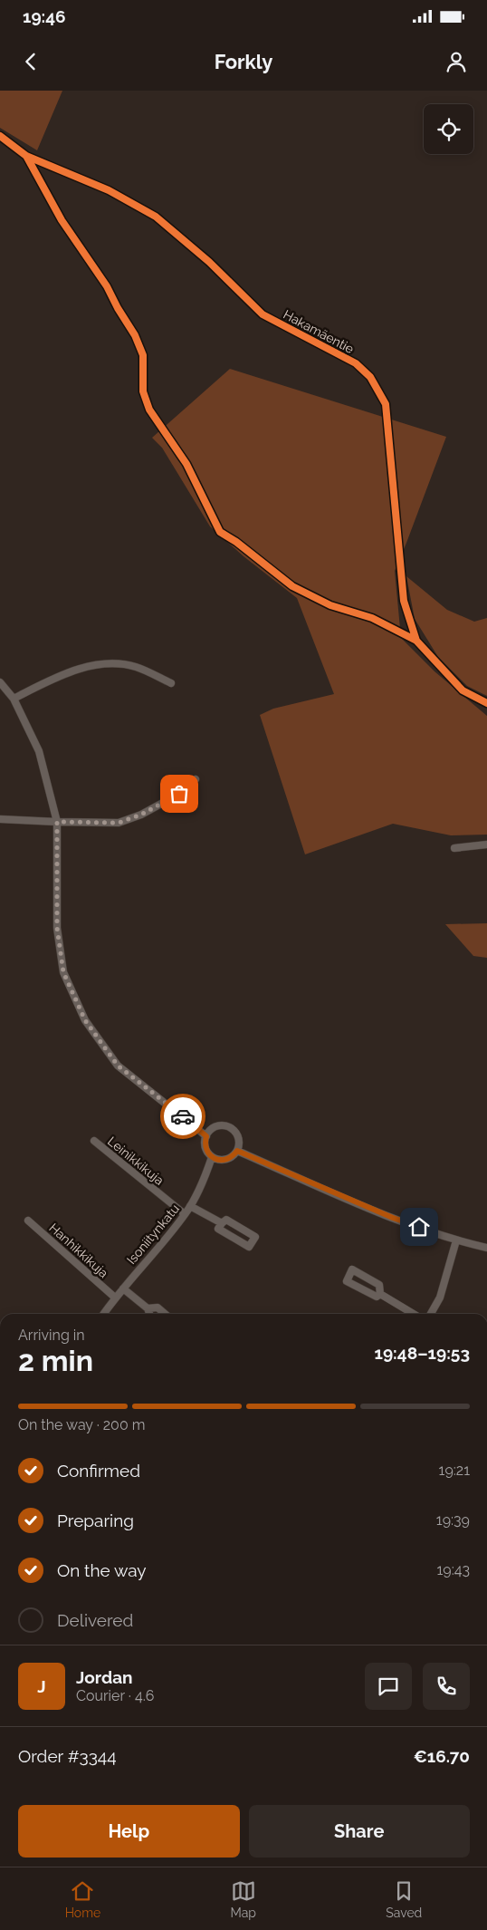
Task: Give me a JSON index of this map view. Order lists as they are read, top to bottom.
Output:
{
  "streets": {
    "street": [
      "Hakamäentie",
      "Leinikkikuja",
      "Isoniitynkatu",
      "Hanhikkikuja"
    ]
  },
  "crossings": [
    ["Leinikkikuja", "Isoniitynkatu"],
    ["Isoniitynkatu", "Hanhikkikuja"]
  ],
  "page": {
    "status": "19:46",
    "header": "Forkly",
    "heading": ["2 min", "Arriving in", "19:48–19:53"],
    "panel": [
      "Jordan",
      "Courier · 4.6",
      "Order #3344",
      "€16.70"
    ],
    "bar": "On the way · 200 m",
    "list": [
      ["Confirmed", "19:21"],
      ["Preparing", "19:39"],
      ["On the way", "19:43"],
      "Delivered"
    ],
    "round": "J",
    "buttons": ["Help", "Share"],
    "tabs": ["Home", "Map", "Saved"]
  }
}
